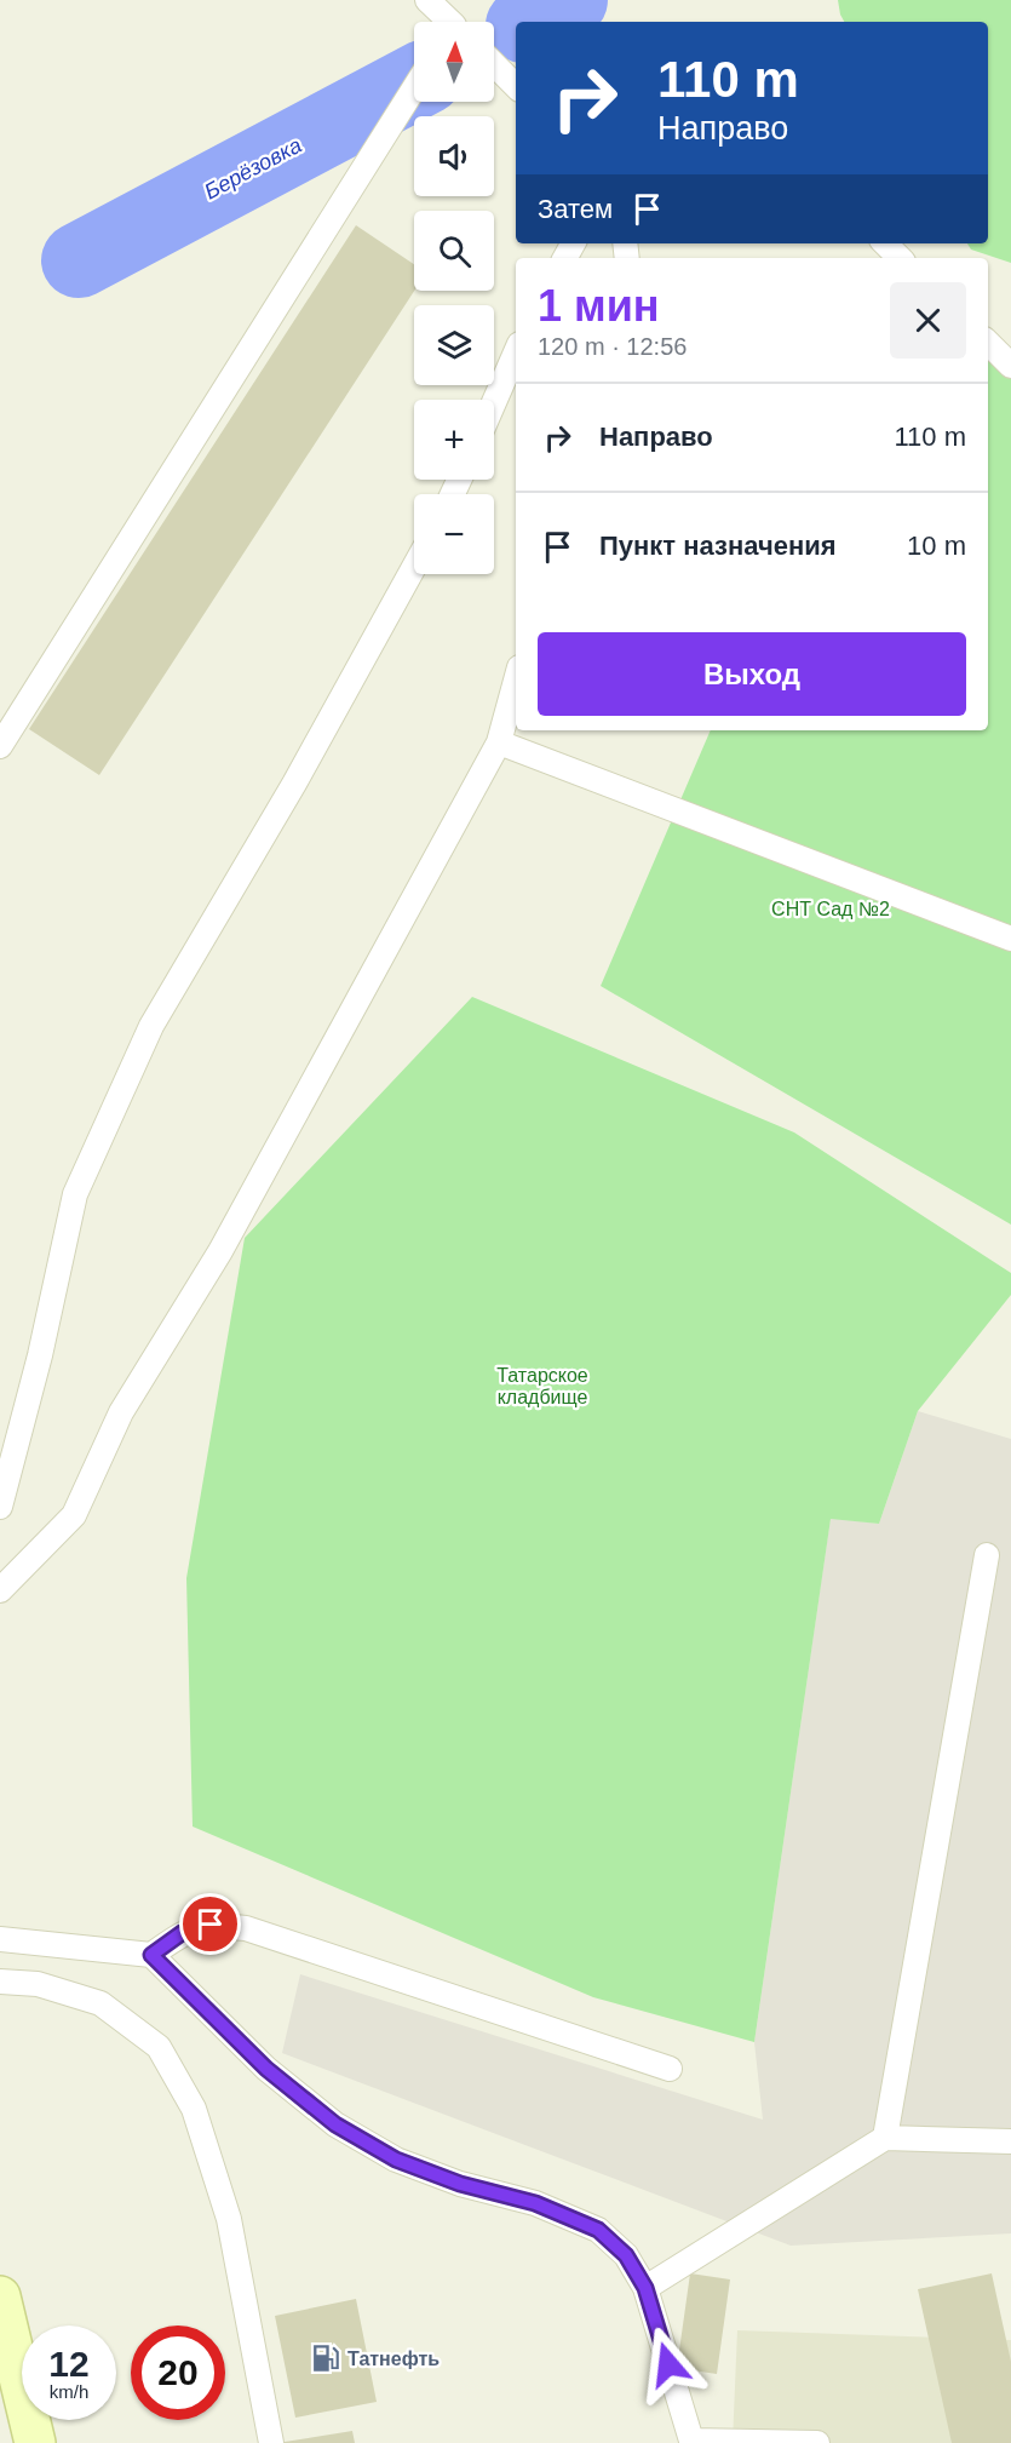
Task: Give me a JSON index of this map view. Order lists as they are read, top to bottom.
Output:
{
  "water": ["Берёзовка"],
  "parks": ["СНТ Сад №2", "Татарское кладбище"],
  "places": {
    "fuel station": ["Татнефть"]
  },
  "north": "top",
  "page": {
    "map_buttons": ["+", "−"],
    "turn": ["110 m", "Направо"],
    "then": "Затем",
    "heading": ["1 мин", "120 m · 12:56"],
    "list": [
      {
        "name": "Направо",
        "value": "110 m"
      },
      {
        "name": "Пункт назначения",
        "value": "10 m"
      }
    ],
    "buttons": "Выход",
    "speed": "12 km/h",
    "limit": "20"
  }
}
